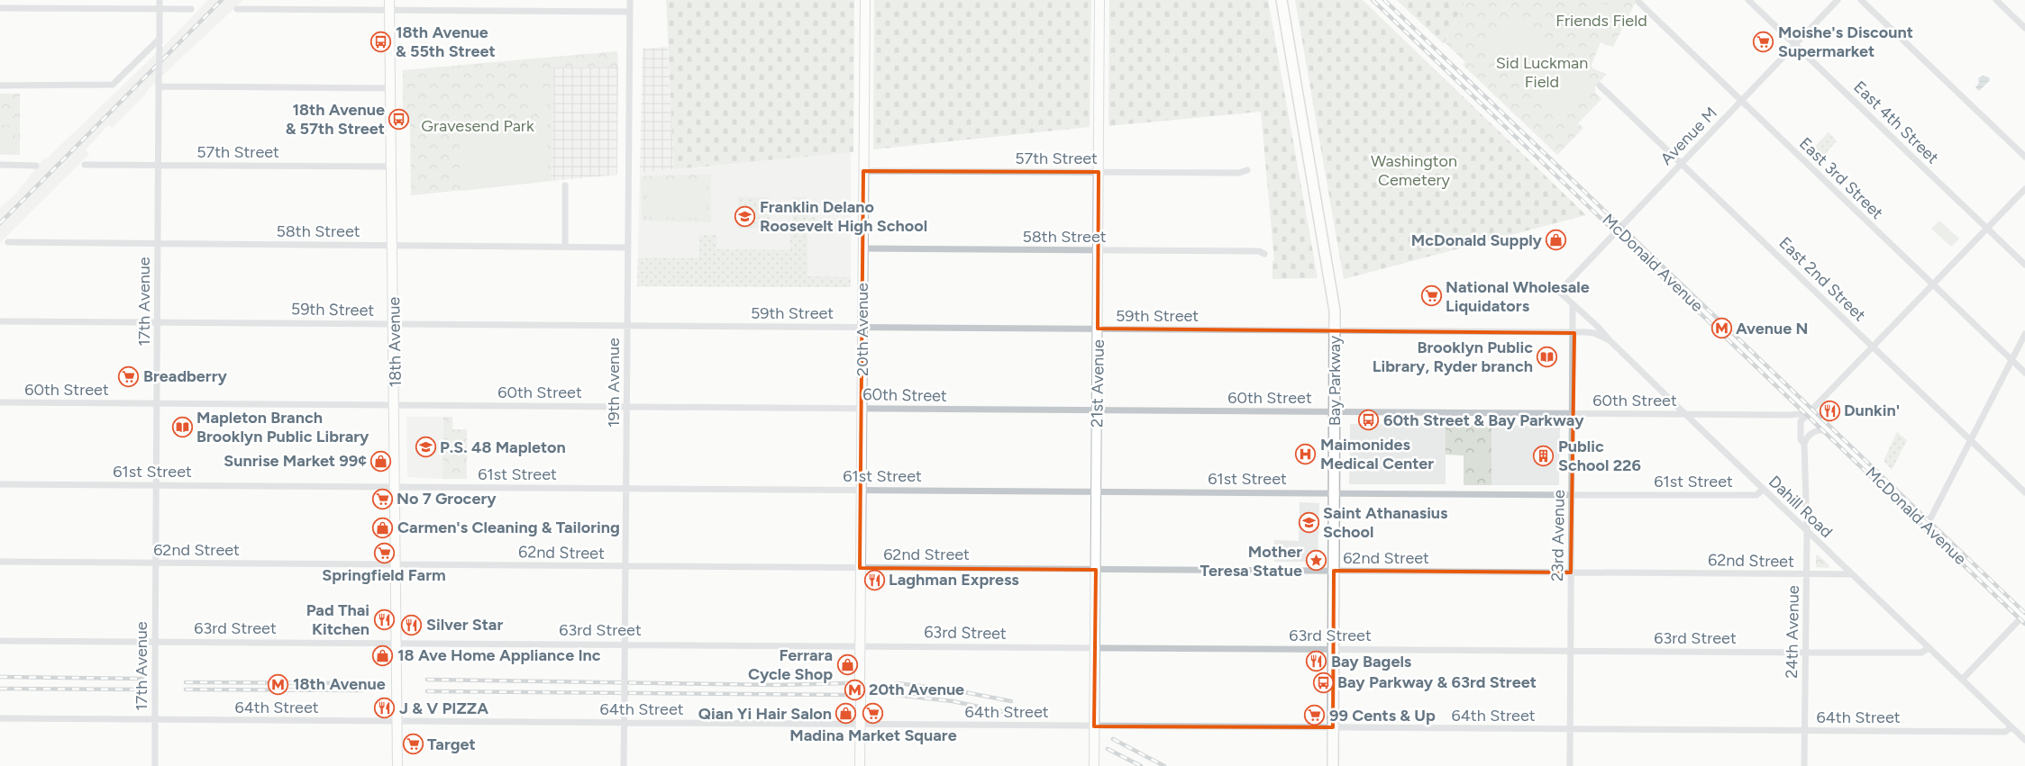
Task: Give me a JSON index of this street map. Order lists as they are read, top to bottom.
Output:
{
  "streets": {
    "main road": ["Bay Parkway"],
    "street": [
      "East 4th Street",
      "Avenue M",
      "57th Street",
      "East 3rd Street",
      "58th Street",
      "McDonald Avenue",
      "East 2nd Street",
      "17th Avenue",
      "59th Street",
      "20th Avenue",
      "18th Avenue",
      "19th Avenue",
      "21st Avenue",
      "60th Street",
      "61st Street",
      "Dahill Road",
      "23rd Avenue",
      "62nd Street",
      "63rd Street",
      "24th Avenue",
      "64th Street"
    ]
  },
  "crossings": [
    ["East 4th Street", "Avenue M"],
    ["Avenue M", "East 3rd Street"],
    ["Avenue M", "McDonald Avenue"],
    ["Avenue M", "East 2nd Street"],
    ["Avenue M", "Dahill Road"],
    ["57th Street", "17th Avenue"],
    ["57th Street", "20th Avenue"],
    ["57th Street", "18th Avenue"],
    ["57th Street", "21st Avenue"],
    ["58th Street", "17th Avenue"],
    ["58th Street", "20th Avenue"],
    ["58th Street", "18th Avenue"],
    ["58th Street", "19th Avenue"],
    ["58th Street", "21st Avenue"],
    ["McDonald Avenue", "60th Street"],
    ["McDonald Avenue", "24th Avenue"],
    ["17th Avenue", "59th Street"],
    ["17th Avenue", "60th Street"],
    ["17th Avenue", "61st Street"],
    ["17th Avenue", "62nd Street"],
    ["17th Avenue", "63rd Street"],
    ["17th Avenue", "64th Street"],
    ["59th Street", "20th Avenue"],
    ["59th Street", "18th Avenue"],
    ["59th Street", "Bay Parkway"],
    ["59th Street", "19th Avenue"],
    ["59th Street", "21st Avenue"],
    ["59th Street", "Dahill Road"],
    ["59th Street", "23rd Avenue"],
    ["20th Avenue", "60th Street"],
    ["20th Avenue", "61st Street"],
    ["20th Avenue", "62nd Street"],
    ["20th Avenue", "63rd Street"],
    ["20th Avenue", "64th Street"],
    ["18th Avenue", "60th Street"],
    ["18th Avenue", "61st Street"],
    ["18th Avenue", "62nd Street"],
    ["18th Avenue", "63rd Street"],
    ["18th Avenue", "64th Street"],
    ["Bay Parkway", "60th Street"],
    ["Bay Parkway", "61st Street"],
    ["Bay Parkway", "62nd Street"],
    ["Bay Parkway", "63rd Street"],
    ["Bay Parkway", "64th Street"],
    ["19th Avenue", "60th Street"],
    ["19th Avenue", "61st Street"],
    ["19th Avenue", "62nd Street"],
    ["19th Avenue", "63rd Street"],
    ["19th Avenue", "64th Street"],
    ["21st Avenue", "60th Street"],
    ["21st Avenue", "61st Street"],
    ["21st Avenue", "62nd Street"],
    ["21st Avenue", "63rd Street"],
    ["21st Avenue", "64th Street"],
    ["60th Street", "Dahill Road"],
    ["60th Street", "23rd Avenue"],
    ["60th Street", "24th Avenue"],
    ["61st Street", "Dahill Road"],
    ["61st Street", "23rd Avenue"],
    ["Dahill Road", "23rd Avenue"],
    ["Dahill Road", "62nd Street"],
    ["Dahill Road", "63rd Street"],
    ["Dahill Road", "24th Avenue"],
    ["Dahill Road", "64th Street"],
    ["23rd Avenue", "62nd Street"],
    ["23rd Avenue", "63rd Street"],
    ["23rd Avenue", "64th Street"],
    ["62nd Street", "24th Avenue"],
    ["63rd Street", "24th Avenue"],
    ["24th Avenue", "64th Street"]
  ],
  "parks": [
    "Friends Field",
    "Sid Luckman Field",
    "Gravesend Park",
    "Washington Cemetery"
  ],
  "places": {
    "bus stop": [
      "18th Avenue & 55th Street",
      "18th Avenue & 57th Street",
      "60th Street & Bay Parkway",
      "Bay Parkway & 63rd Street"
    ],
    "supermarket": [
      "Moishe's Discount Supermarket",
      "National Wholesale Liquidators",
      "Breadberry",
      "No 7 Grocery",
      "Springfield Farm",
      "Madina Market Square",
      "99 Cents & Up",
      "Target"
    ],
    "school or university": ["Franklin Delano Roosevelt High School", "P.S. 48 Mapleton", "Saint Athanasius School"],
    "shop": [
      "McDonald Supply",
      "Sunrise Market 99¢",
      "Carmen's Cleaning & Tailoring",
      "18 Ave Home Appliance Inc",
      "Ferrara Cycle Shop",
      "Qian Yi Hair Salon"
    ],
    "metro station": ["Avenue N", "18th Avenue", "20th Avenue"],
    "library": ["Brooklyn Public Library, Ryder branch", "Mapleton Branch Brooklyn Public Library"],
    "restaurant": [
      "Dunkin'",
      "Laghman Express",
      "Pad Thai Kitchen",
      "Silver Star",
      "Bay Bagels",
      "J & V PIZZA"
    ],
    "hospital": ["Maimonides Medical Center"],
    "building": ["Public School 226"],
    "place": ["Mother Teresa Statue"]
  }
}
